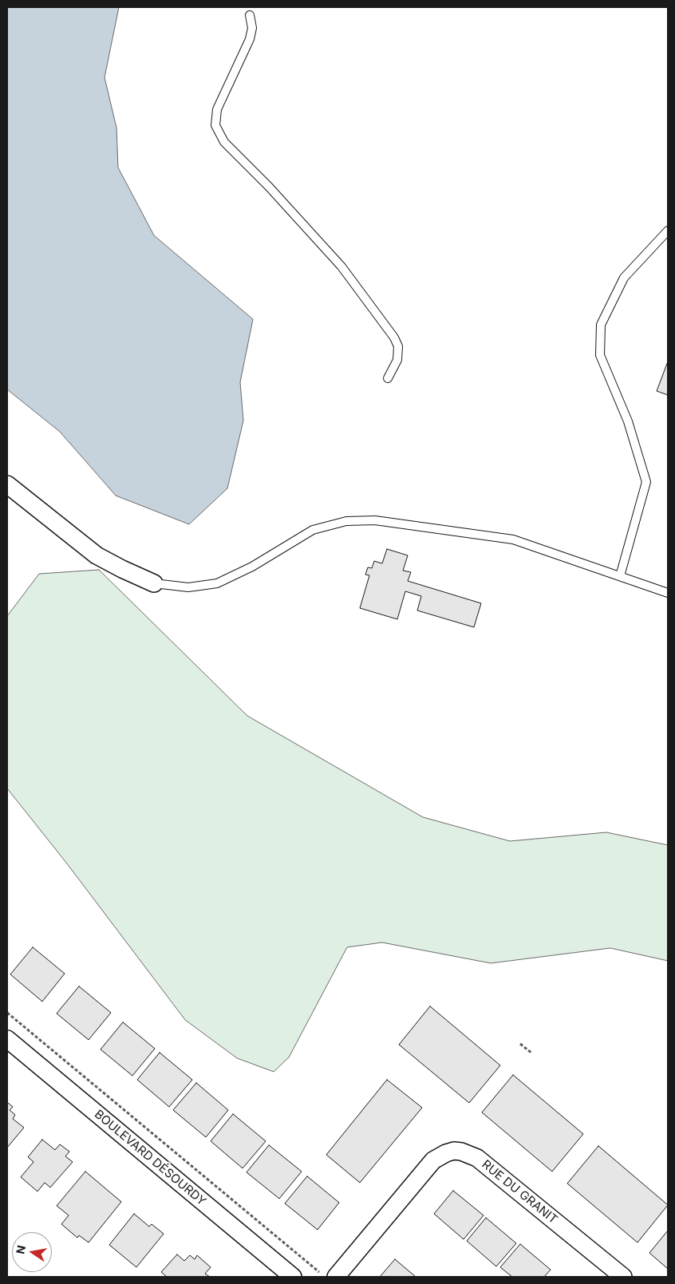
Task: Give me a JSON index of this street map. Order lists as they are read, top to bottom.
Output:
{
  "streets": {
    "street": ["BOULEVARD DÉSOURDY", "RUE DU GRANIT"]
  },
  "north": "left"
}
